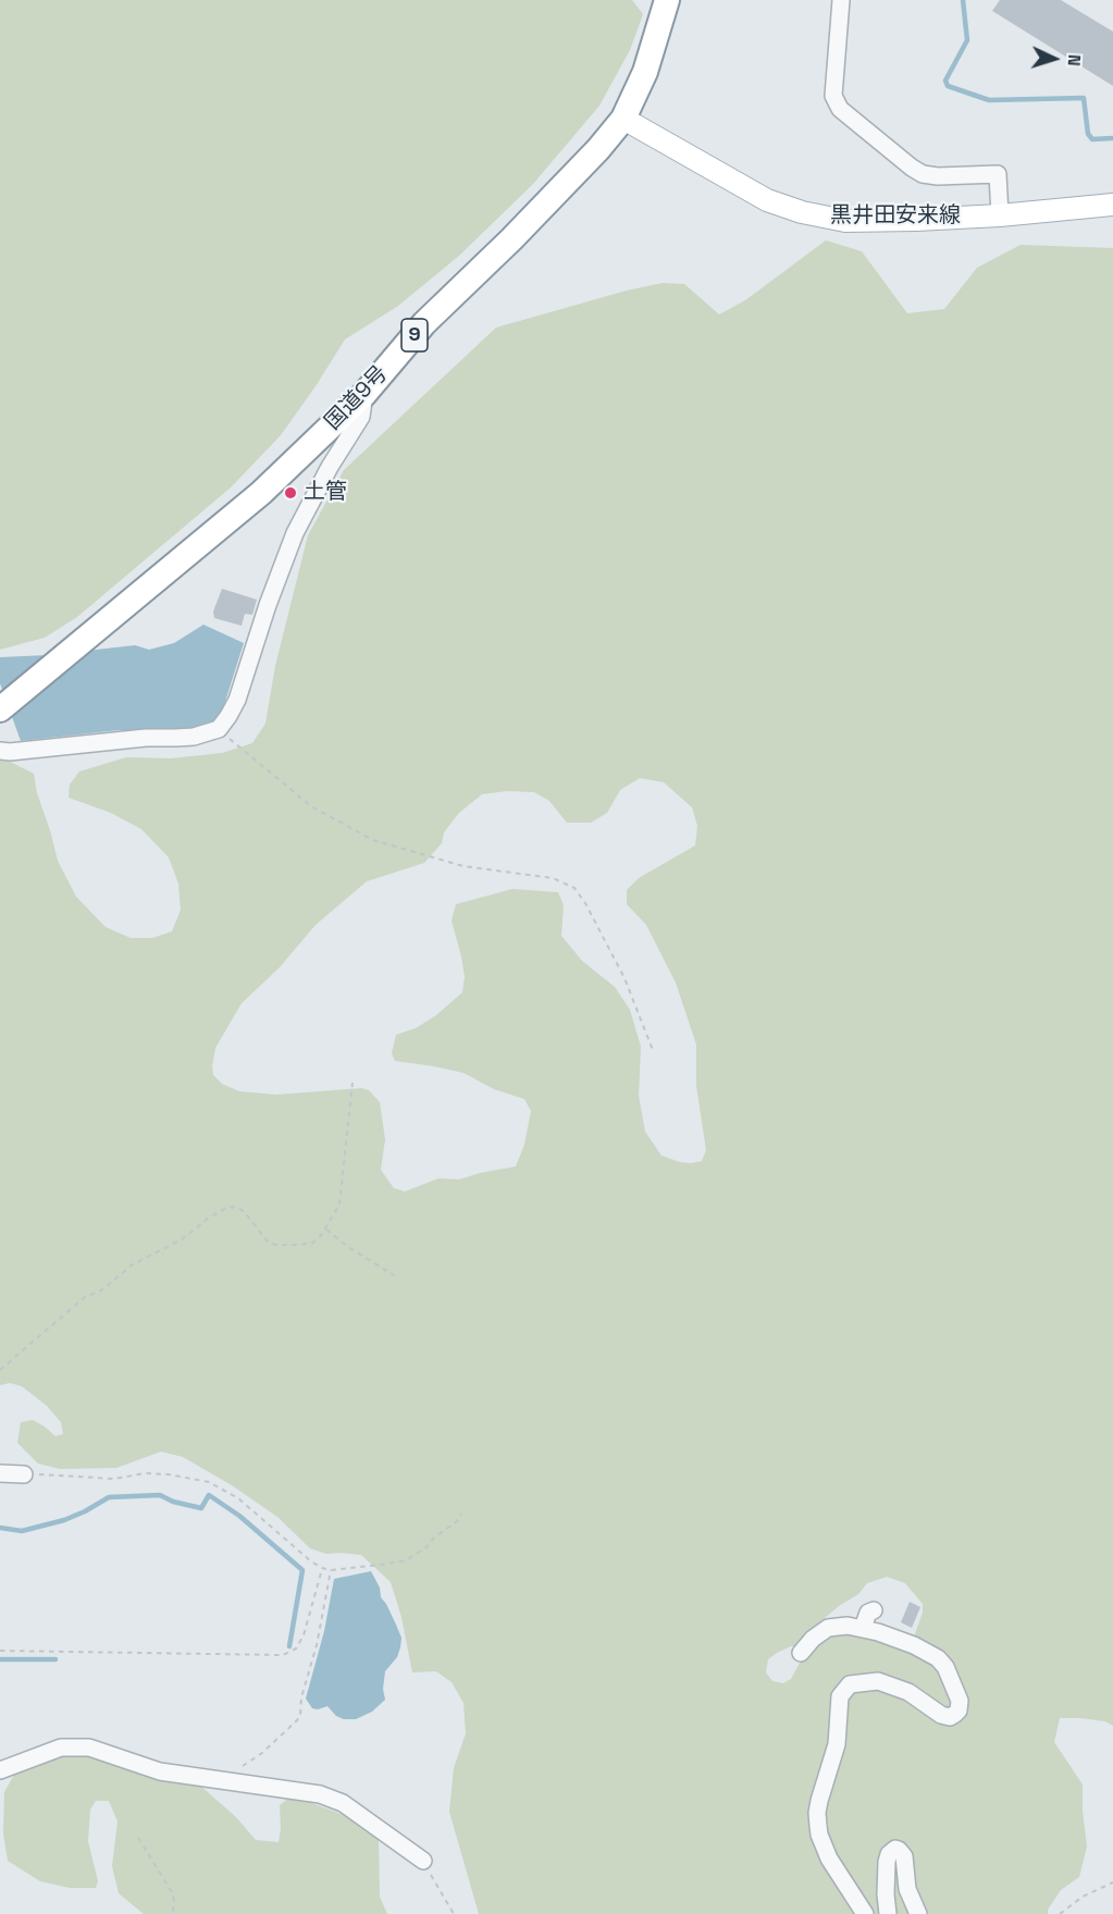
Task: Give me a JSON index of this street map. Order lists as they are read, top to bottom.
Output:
{
  "streets": {
    "highway": ["9", "国道9号"],
    "main road": ["黒井田安来線"]
  },
  "crossings": [
    ["黒井田安来線", "国道9号"]
  ],
  "places": ["土管"],
  "north": "right"
}
